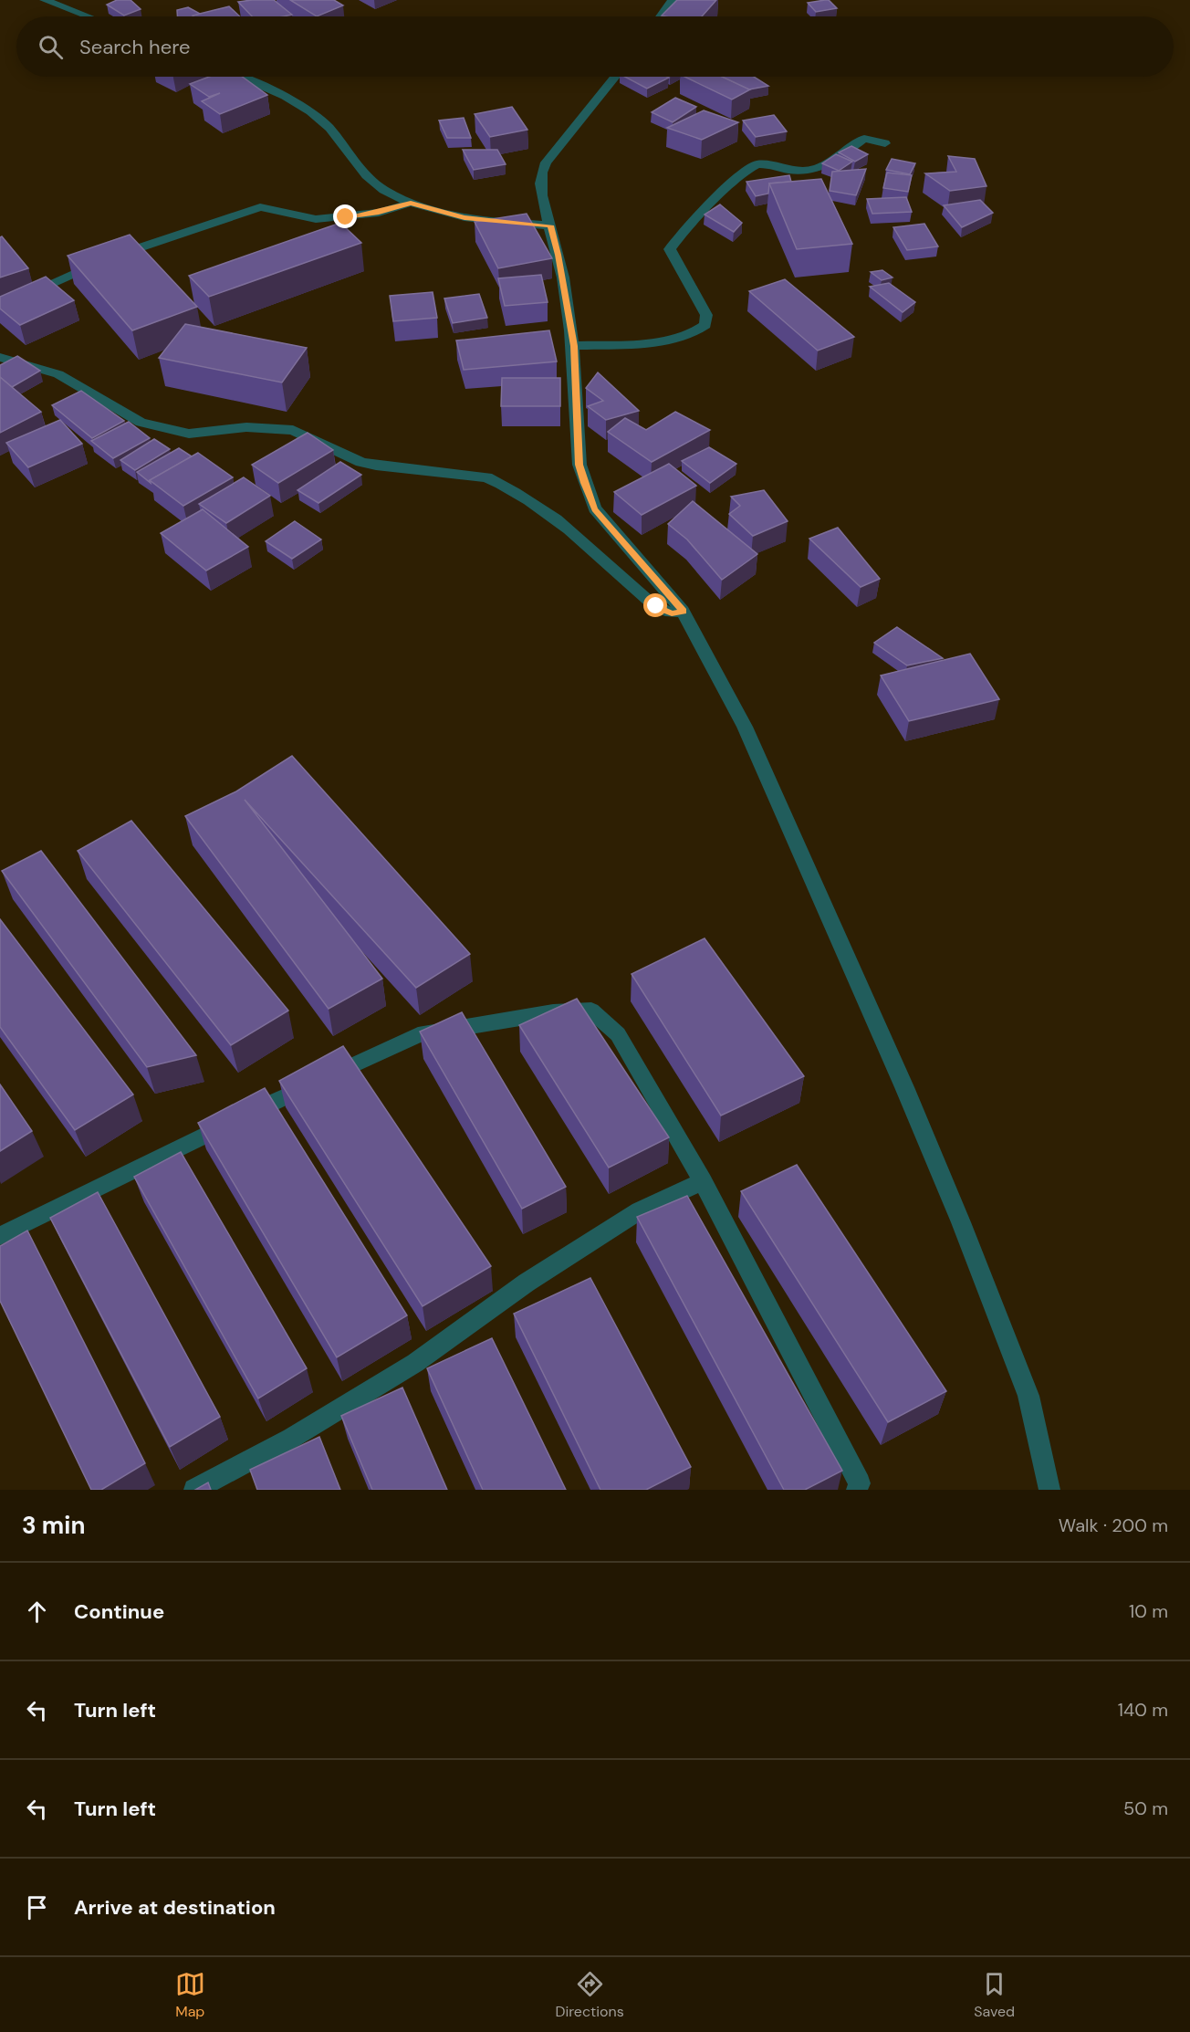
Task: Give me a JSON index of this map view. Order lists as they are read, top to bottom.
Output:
{
  "page": {
    "search": "Search here",
    "heading": ["3 min", "Walk · 200 m"],
    "list": [
      ["Continue", "10 m"],
      ["Turn left", "140 m"],
      ["Turn left", "50 m"],
      "Arrive at destination"
    ],
    "nav": ["Map", "Directions", "Saved"]
  }
}
